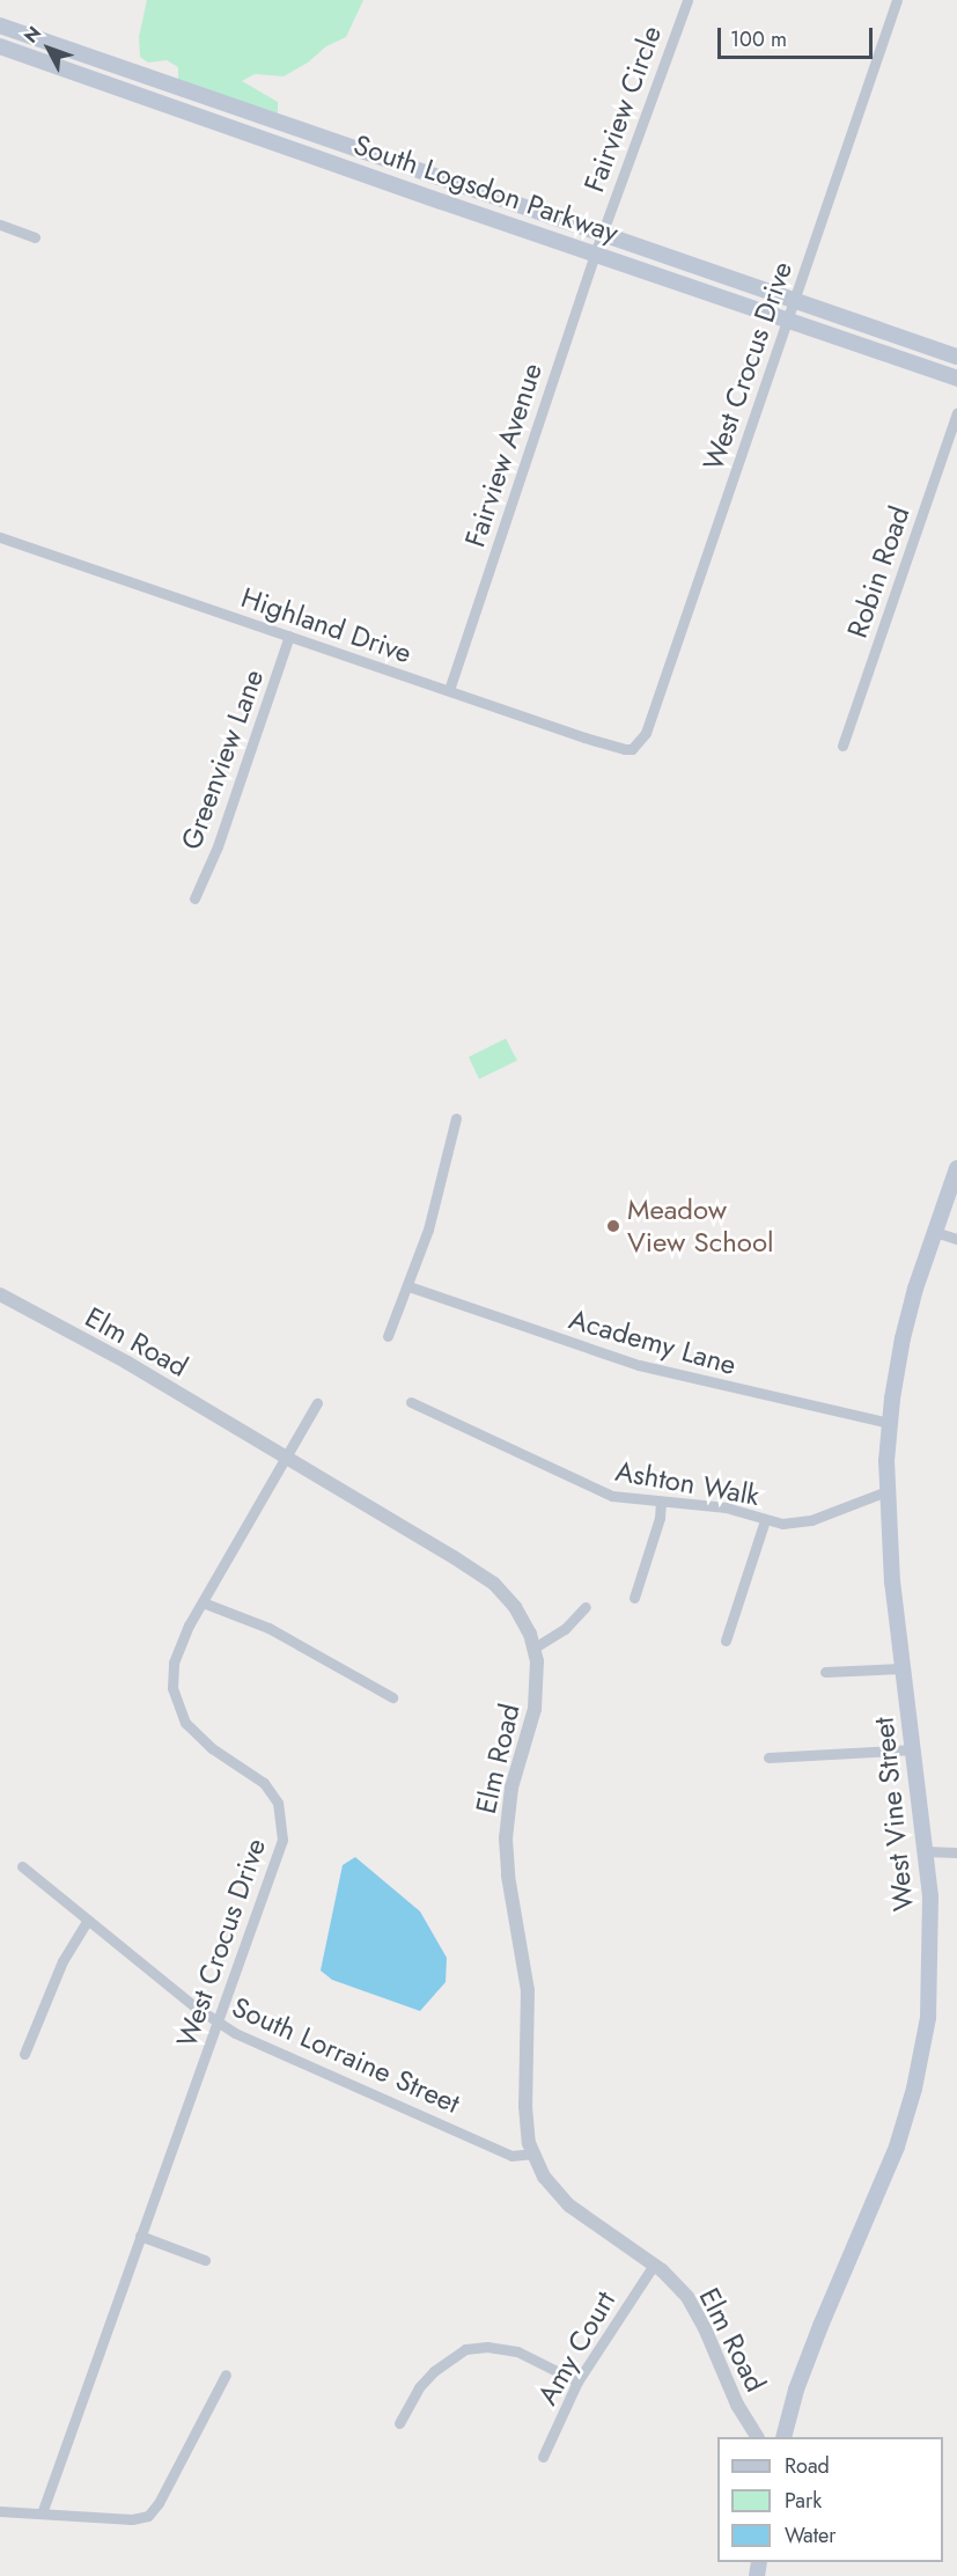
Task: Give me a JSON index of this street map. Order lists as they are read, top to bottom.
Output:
{
  "streets": {
    "main road": ["South Logsdon Parkway", "West Vine Street"],
    "street": [
      "Fairview Circle",
      "West Crocus Drive",
      "Fairview Avenue",
      "Robin Road",
      "Highland Drive",
      "Greenview Lane",
      "Elm Road",
      "Academy Lane",
      "Ashton Walk",
      "South Lorraine Street",
      "Amy Court"
    ]
  },
  "crossings": [
    ["Fairview Circle", "South Logsdon Parkway"],
    ["Fairview Circle", "Fairview Avenue"],
    ["South Logsdon Parkway", "West Crocus Drive"],
    ["South Logsdon Parkway", "Fairview Avenue"],
    ["West Crocus Drive", "Highland Drive"],
    ["West Crocus Drive", "Elm Road"],
    ["West Crocus Drive", "South Lorraine Street"],
    ["Fairview Avenue", "Highland Drive"],
    ["Highland Drive", "Greenview Lane"],
    ["Elm Road", "South Lorraine Street"],
    ["Elm Road", "Amy Court"],
    ["Academy Lane", "West Vine Street"],
    ["Ashton Walk", "West Vine Street"]
  ],
  "places": ["Meadow View School"],
  "legend": ["Road", "Park", "Water"],
  "scale_bar": "100 m",
  "north": "top left"
}
